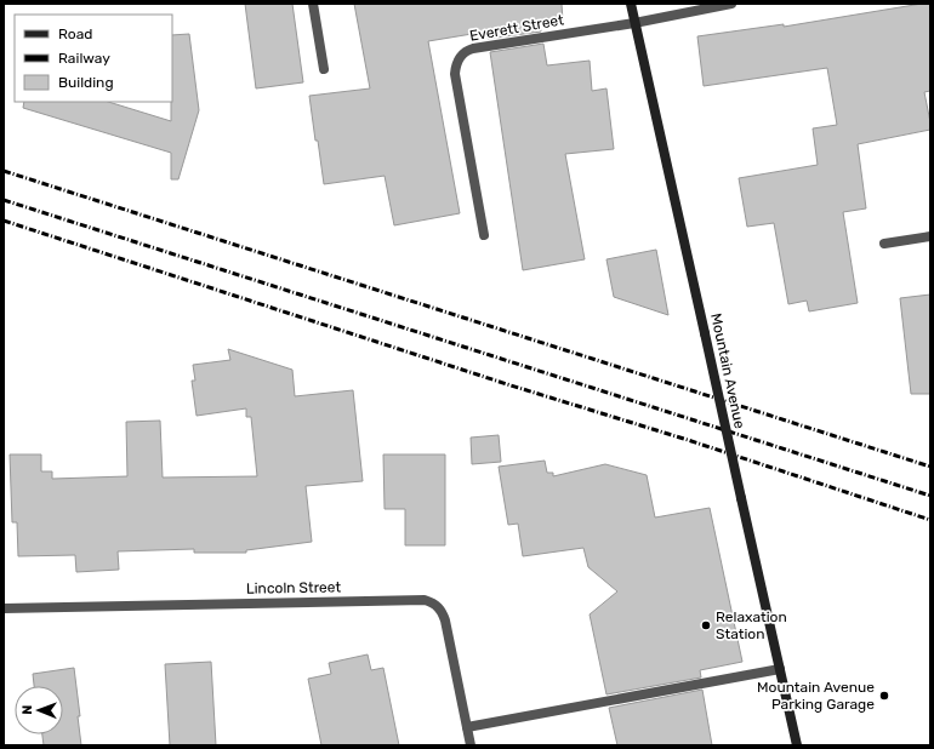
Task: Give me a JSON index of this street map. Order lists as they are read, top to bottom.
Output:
{
  "streets": {
    "street": ["Everett Street", "Mountain Avenue", "Lincoln Street"]
  },
  "crossings": [
    ["Everett Street", "Mountain Avenue"]
  ],
  "places": ["Relaxation Station", "Mountain Avenue Parking Garage"],
  "legend": ["Road", "Railway", "Building"],
  "north": "left"
}
